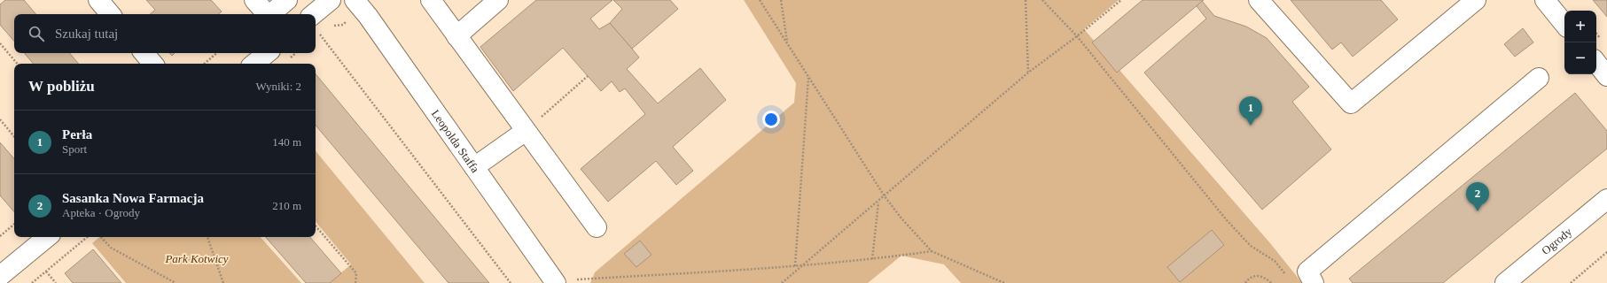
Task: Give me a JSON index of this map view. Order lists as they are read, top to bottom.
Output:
{
  "streets": {
    "street": ["Leopolda Staffa", "Ogrody"]
  },
  "parks": ["Park Kotwicy"],
  "page": {
    "map_buttons": ["+", "−"],
    "search": "Szukaj tutaj",
    "heading": ["W pobliżu", "Wyniki: 2"],
    "pins": ["1", "2"],
    "list": [
      {
        "mark": "1",
        "name": "Perła",
        "note": "Sport",
        "value": "140 m"
      },
      {
        "mark": "2",
        "name": "Sasanka Nowa Farmacja",
        "note": "Apteka · Ogrody",
        "value": "210 m"
      }
    ]
  }
}
